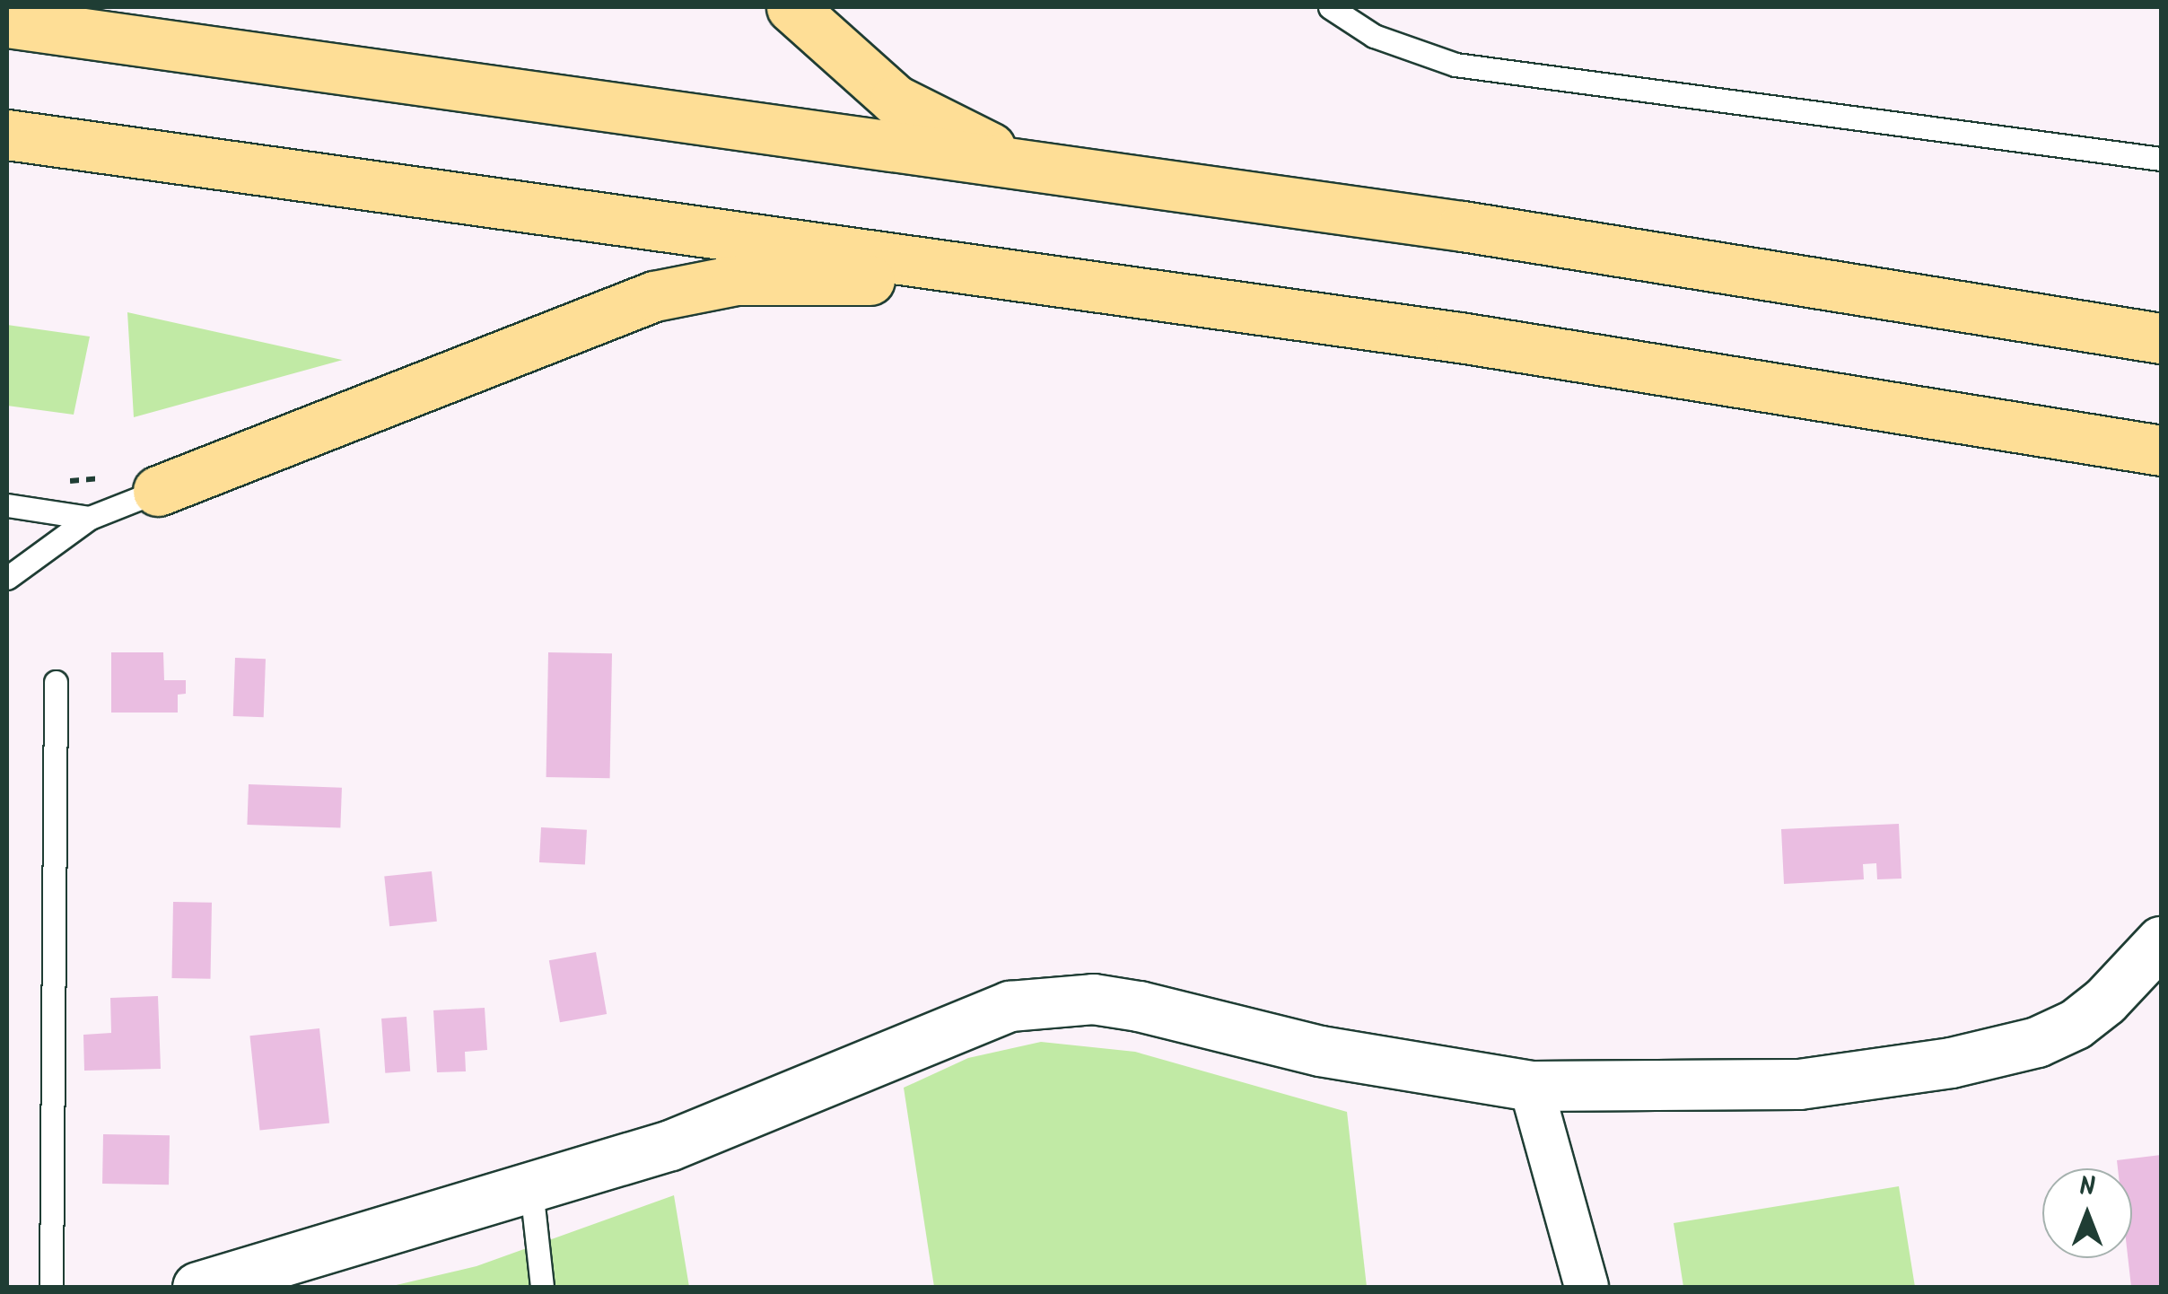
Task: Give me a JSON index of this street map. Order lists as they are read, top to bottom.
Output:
{
  "north": "top"
}
